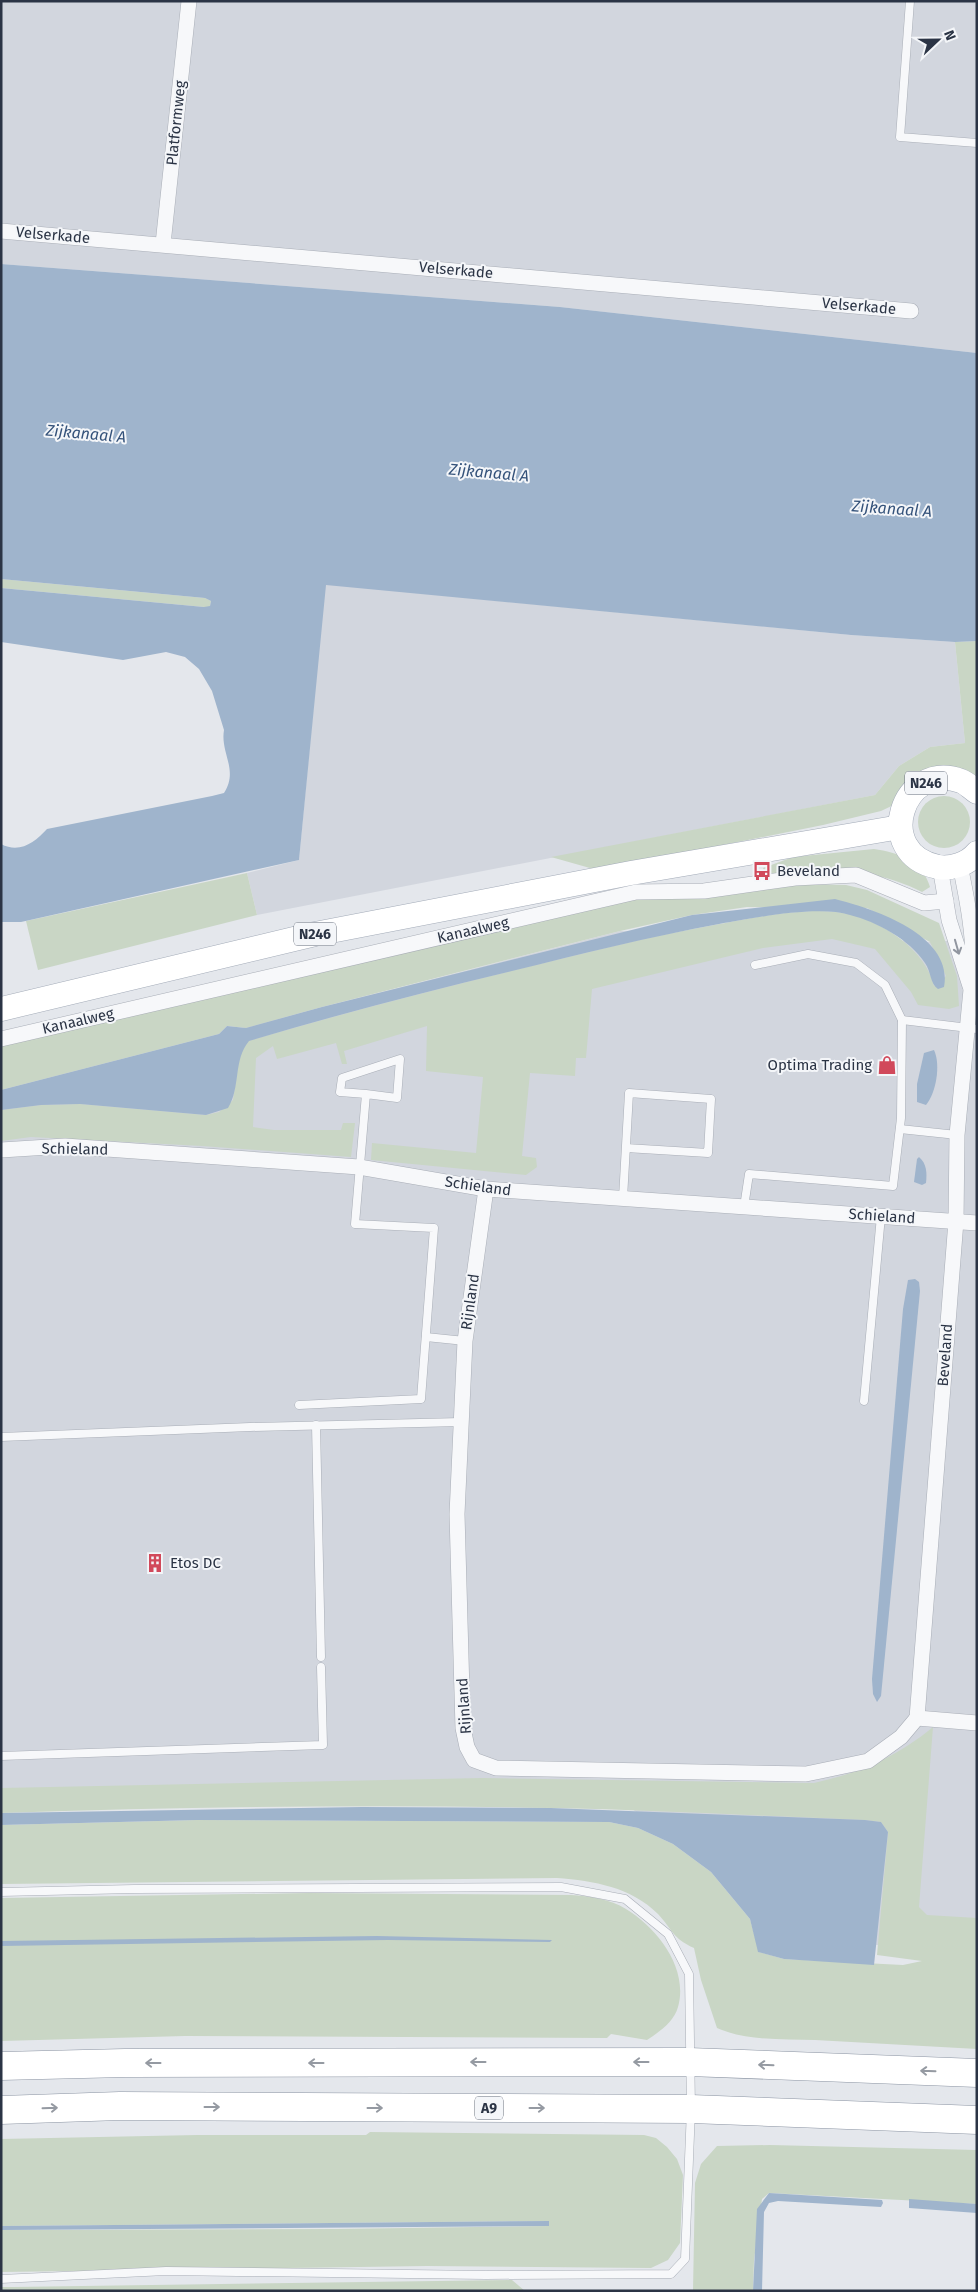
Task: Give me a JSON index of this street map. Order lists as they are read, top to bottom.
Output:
{
  "streets": {
    "highway": ["A9"],
    "main road": ["N246", "Kanaalweg"],
    "street": [
      "Platformweg",
      "Velserkade",
      "Schieland",
      "Rijnland",
      "Beveland"
    ]
  },
  "crossings": [
    ["Platformweg", "Velserkade"],
    ["N246", "Kanaalweg"],
    ["Kanaalweg", "Beveland"],
    ["Schieland", "Rijnland"],
    ["Schieland", "Beveland"],
    ["Rijnland", "Beveland"]
  ],
  "water": ["Zijkanaal A"],
  "places": {
    "bus stop": ["Beveland"],
    "shop": ["Optima Trading"],
    "building": ["Etos DC"]
  },
  "north": "right"
}
